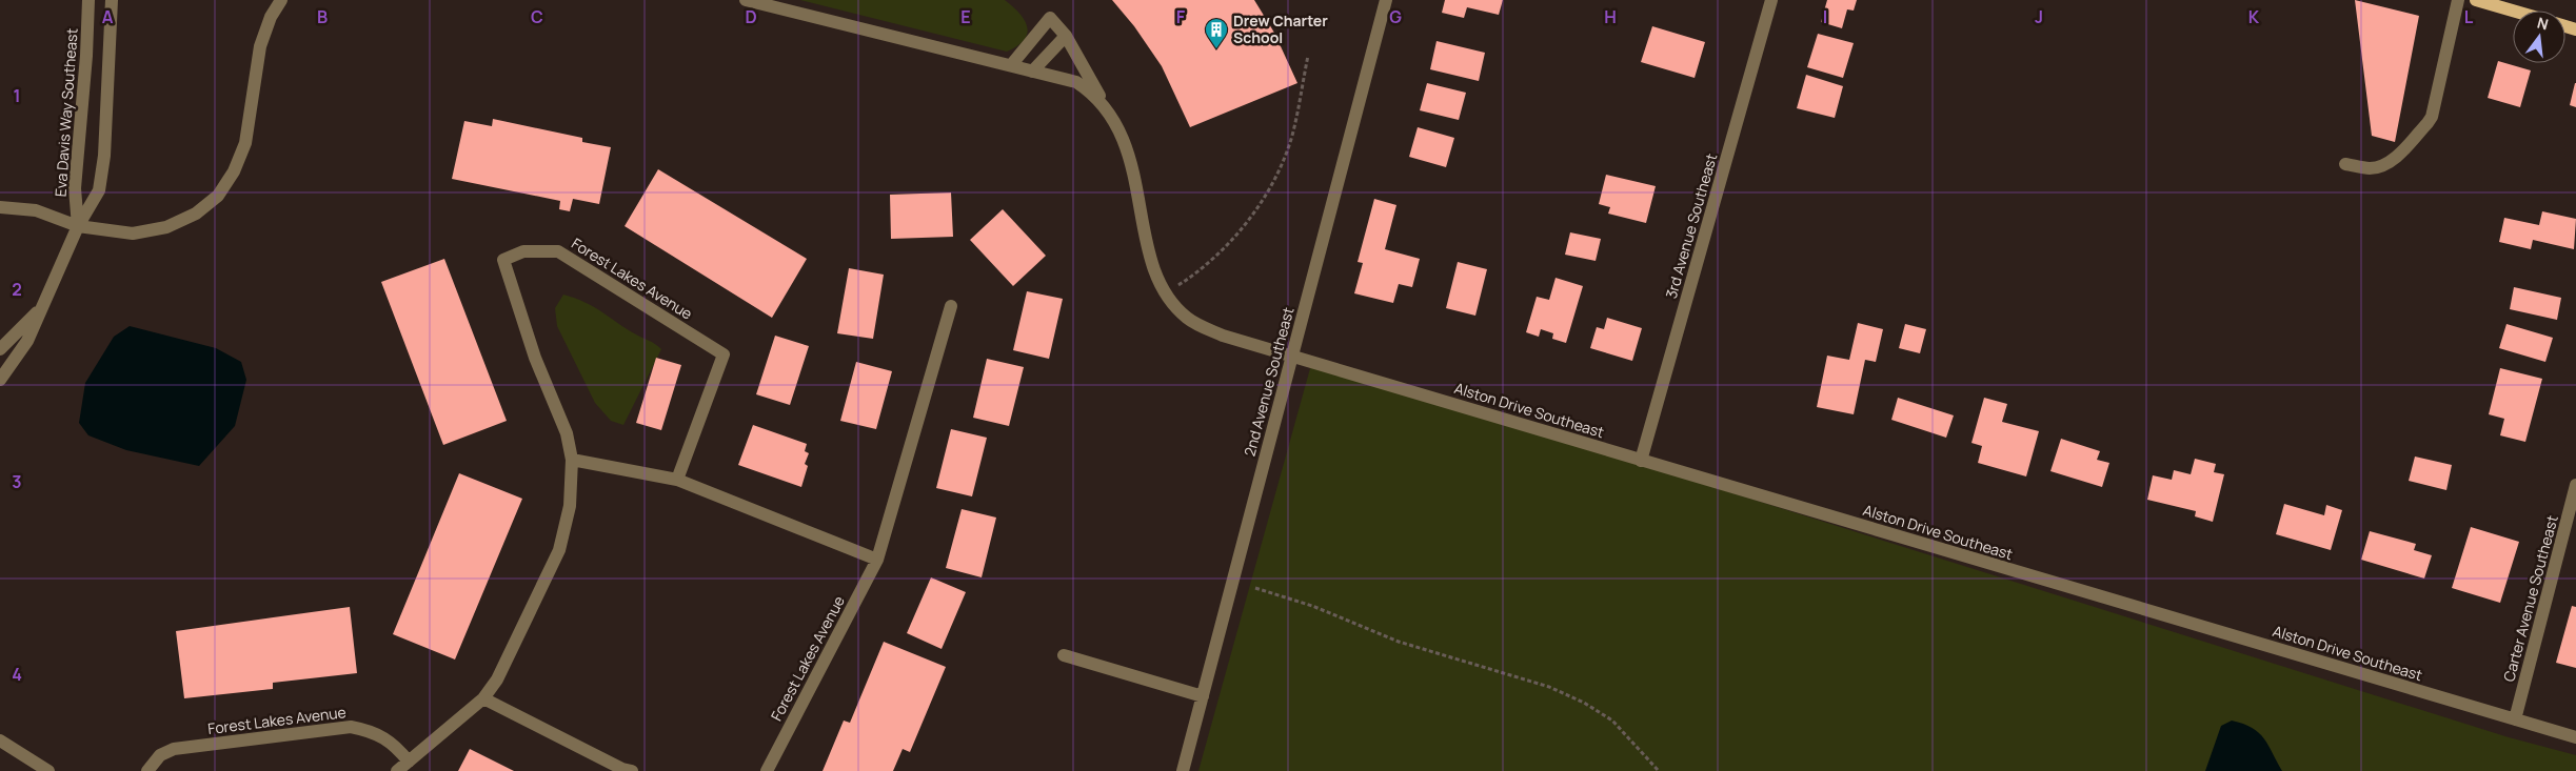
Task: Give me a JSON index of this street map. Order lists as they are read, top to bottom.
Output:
{
  "streets": {
    "street": [
      "Eva Davis Way Southeast",
      "3rd Avenue Southeast",
      "Forest Lakes Avenue",
      "2nd Avenue Southeast",
      "Alston Drive Southeast",
      "Carter Avenue Southeast"
    ]
  },
  "crossings": [
    ["3rd Avenue Southeast", "Alston Drive Southeast"],
    ["2nd Avenue Southeast", "Alston Drive Southeast"],
    ["Alston Drive Southeast", "Carter Avenue Southeast"]
  ],
  "places": {
    "building": ["Drew Charter School"]
  },
  "north": "top",
  "grid": {
    "columns": [
      "A",
      "B",
      "C",
      "D",
      "E",
      "F",
      "G",
      "H",
      "I",
      "J",
      "K",
      "L"
    ],
    "rows": [
      "1",
      "2",
      "3",
      "4"
    ]
  }
}
